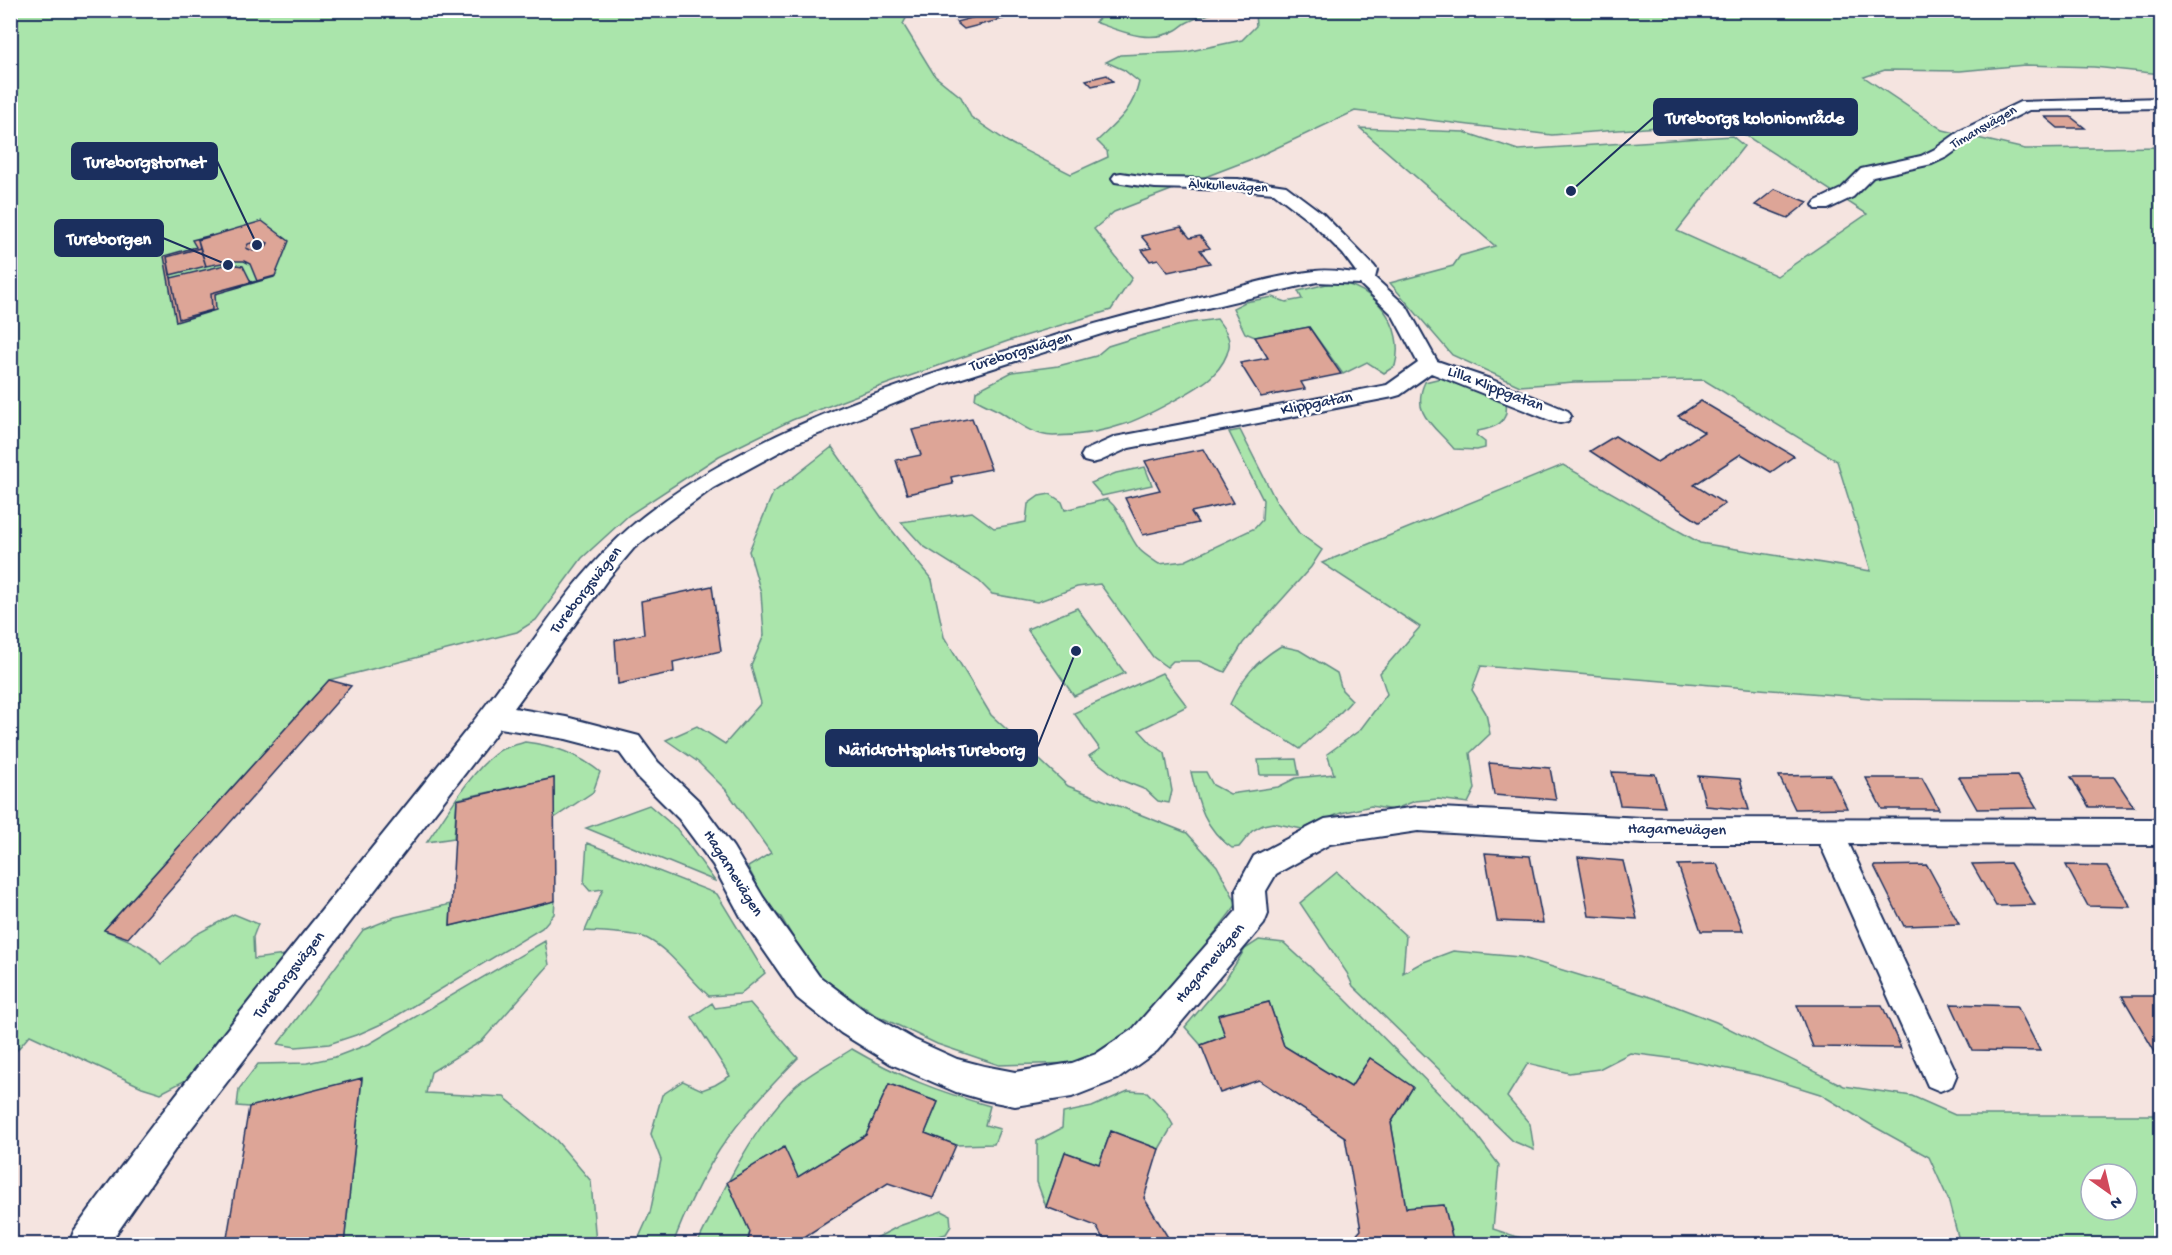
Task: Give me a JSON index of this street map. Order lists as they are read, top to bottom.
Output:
{
  "streets": {
    "street": [
      "Timansvägen",
      "Älvkullevägen",
      "Tureborgsvägen",
      "Lilla Klippgatan",
      "Klippgatan",
      "Hagarnevägen"
    ]
  },
  "crossings": [
    ["Älvkullevägen", "Tureborgsvägen"],
    ["Tureborgsvägen", "Hagarnevägen"],
    ["Lilla Klippgatan", "Klippgatan"]
  ],
  "places": [
    "Tureborgs koloniområde",
    "Tureborgstornet",
    "Tureborgen",
    "Näridrottsplats Tureborg"
  ],
  "north": "bottom right"
}
